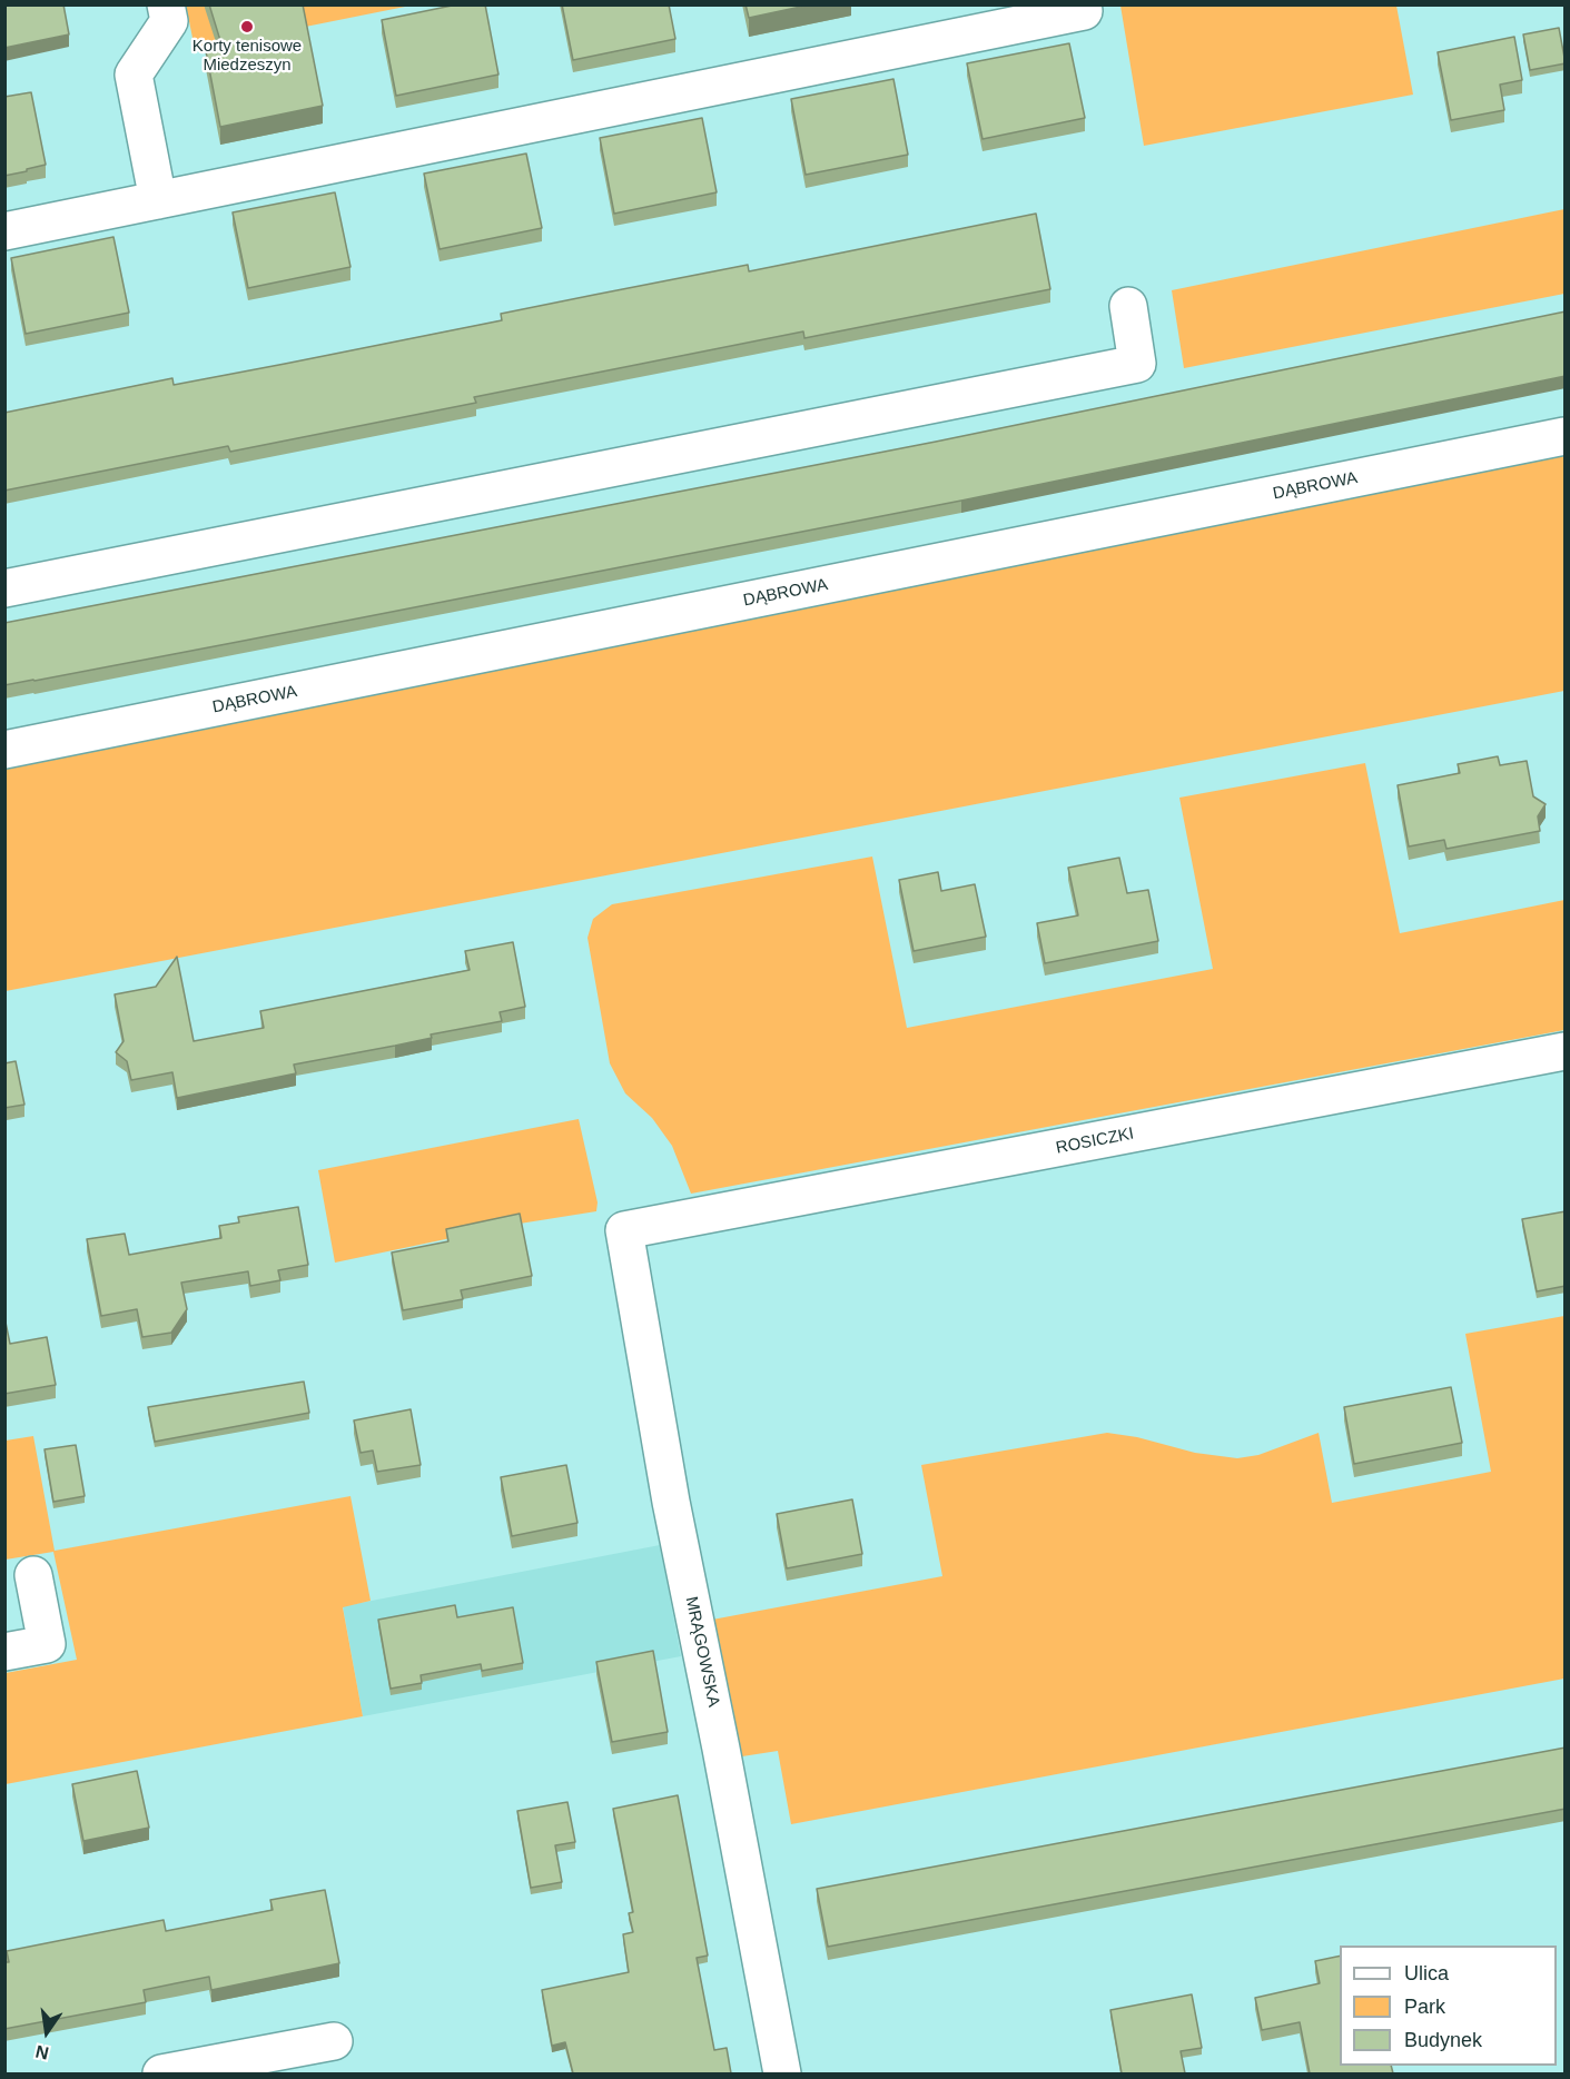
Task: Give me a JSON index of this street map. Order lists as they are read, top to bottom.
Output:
{
  "streets": {
    "street": ["DĄBROWA", "ROSICZKI", "MRĄGOWSKA"]
  },
  "crossings": [
    ["ROSICZKI", "MRĄGOWSKA"]
  ],
  "places": ["Korty tenisowe Miedzeszyn"],
  "legend": ["Ulica", "Park", "Budynek"],
  "north": "bottom"
}
